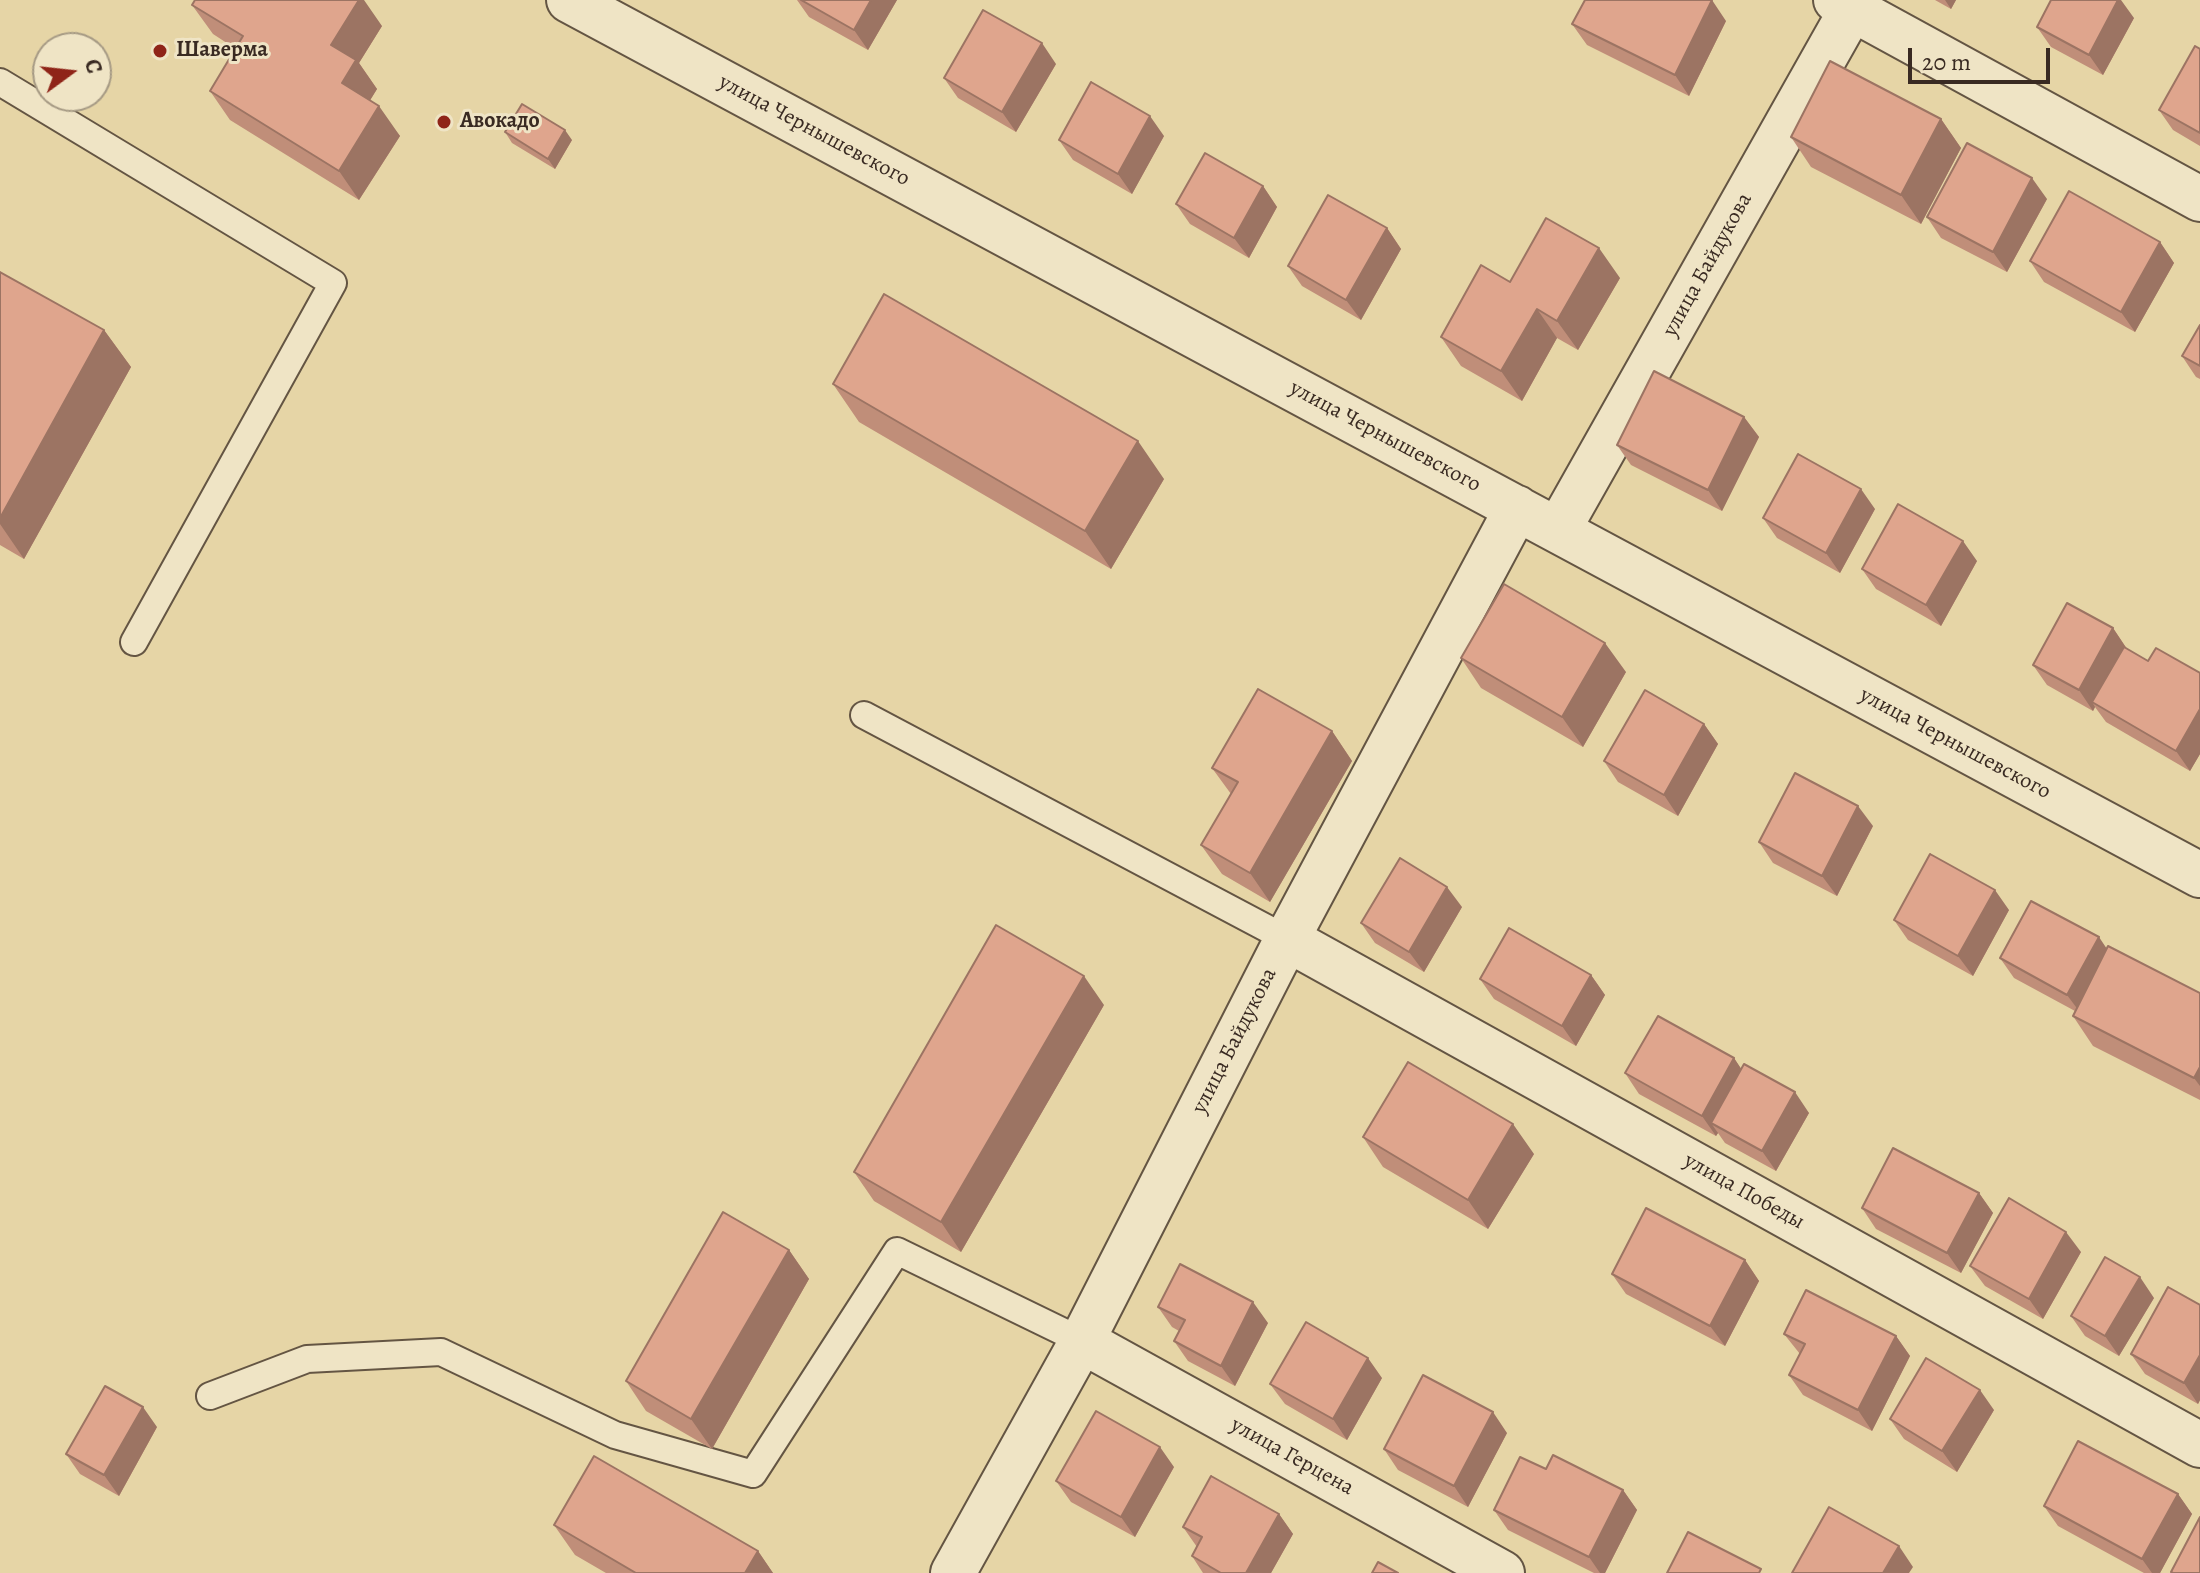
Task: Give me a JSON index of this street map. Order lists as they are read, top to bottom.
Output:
{
  "streets": {
    "street": [
      "улица Чернышевского",
      "улица Байдукова",
      "улица Победы",
      "улица Герцена"
    ]
  },
  "crossings": [
    ["улица Чернышевского", "улица Байдукова"],
    ["улица Байдукова", "улица Победы"],
    ["улица Байдукова", "улица Герцена"]
  ],
  "places": ["Шаверма", "Авокадо"],
  "scale_bar": "20 m",
  "north": "right"
}
